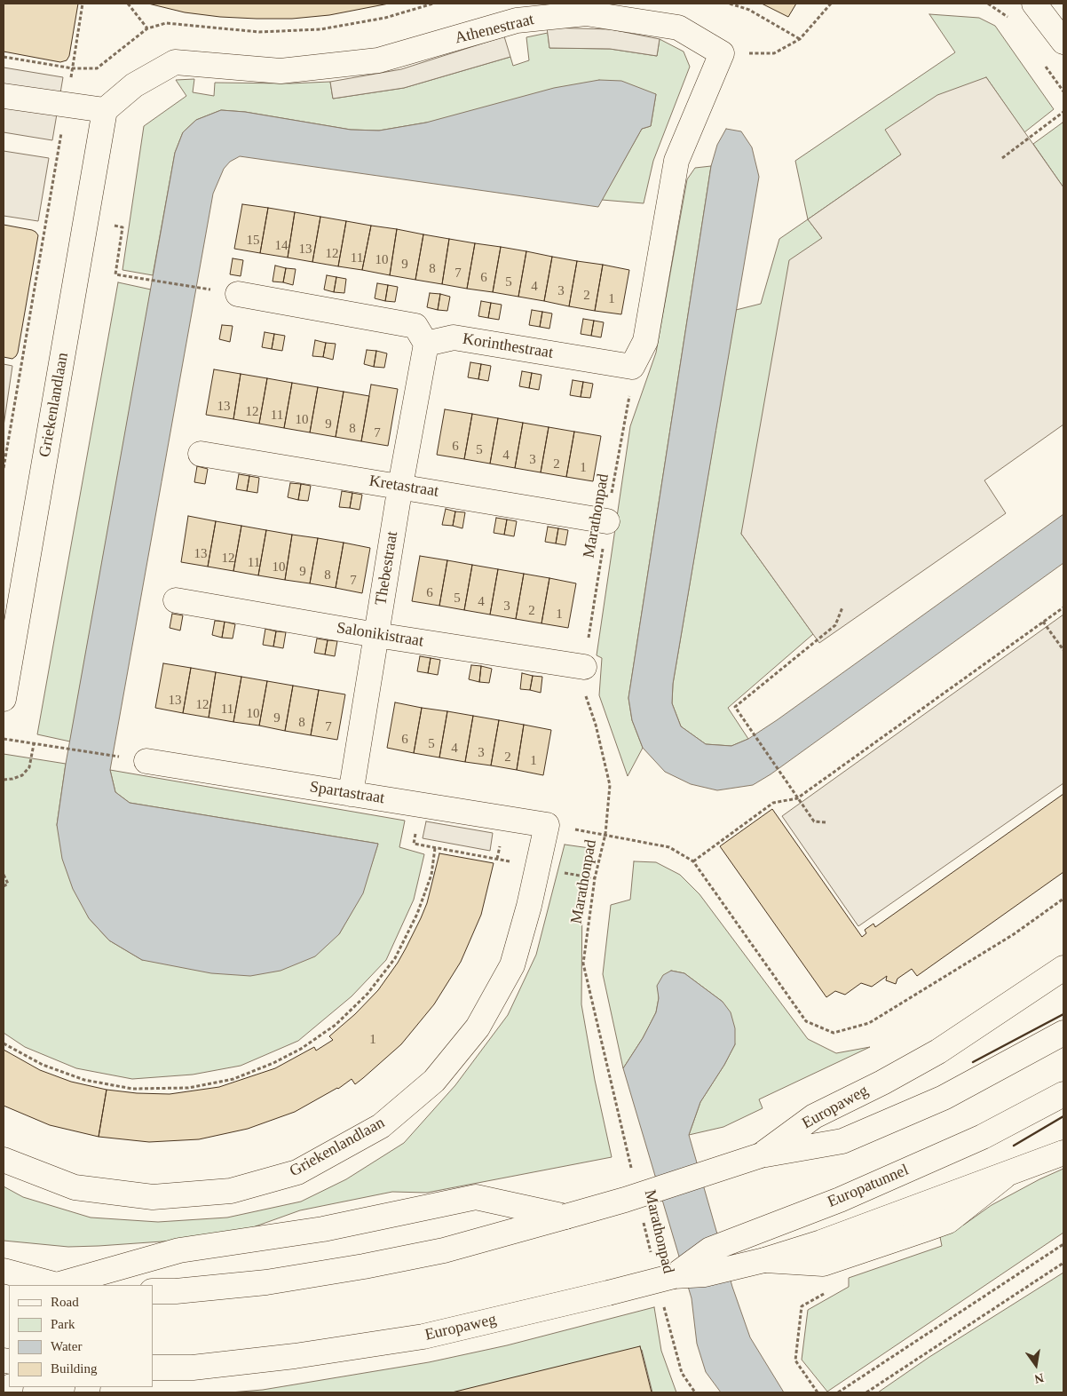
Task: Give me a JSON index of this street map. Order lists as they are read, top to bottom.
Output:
{
  "streets": {
    "street": [
      "Athenestraat",
      "Korinthestraat",
      "Griekenlandlaan",
      "Kretastraat",
      "Thebestraat",
      "Salonikistraat",
      "Spartastraat",
      "Europaweg",
      "Europatunnel"
    ],
    "path": ["Marathonpad"]
  },
  "crossings": [
    ["Athenestraat", "Griekenlandlaan"],
    ["Korinthestraat", "Marathonpad"],
    ["Korinthestraat", "Thebestraat"],
    ["Griekenlandlaan", "Spartastraat"],
    ["Kretastraat", "Marathonpad"],
    ["Kretastraat", "Thebestraat"],
    ["Marathonpad", "Salonikistraat"],
    ["Thebestraat", "Salonikistraat"],
    ["Thebestraat", "Spartastraat"],
    ["Europaweg", "Europatunnel"]
  ],
  "house_numbers": [
    "15",
    "14",
    "13",
    "12",
    "11",
    "10",
    "9",
    "8",
    "7",
    "6",
    "5",
    "4",
    "3",
    "2",
    "1",
    "13",
    "12",
    "11",
    "10",
    "9",
    "8",
    "7",
    "6",
    "5",
    "4",
    "3",
    "2",
    "1",
    "13",
    "12",
    "11",
    "10",
    "9",
    "8",
    "7",
    "6",
    "5",
    "4",
    "3",
    "2",
    "1",
    "13",
    "12",
    "11",
    "10",
    "9",
    "8",
    "7",
    "6",
    "5",
    "4",
    "3",
    "2",
    "1",
    "1"
  ],
  "legend": [
    "Road",
    "Park",
    "Water",
    "Building"
  ],
  "north": "bottom"
}
